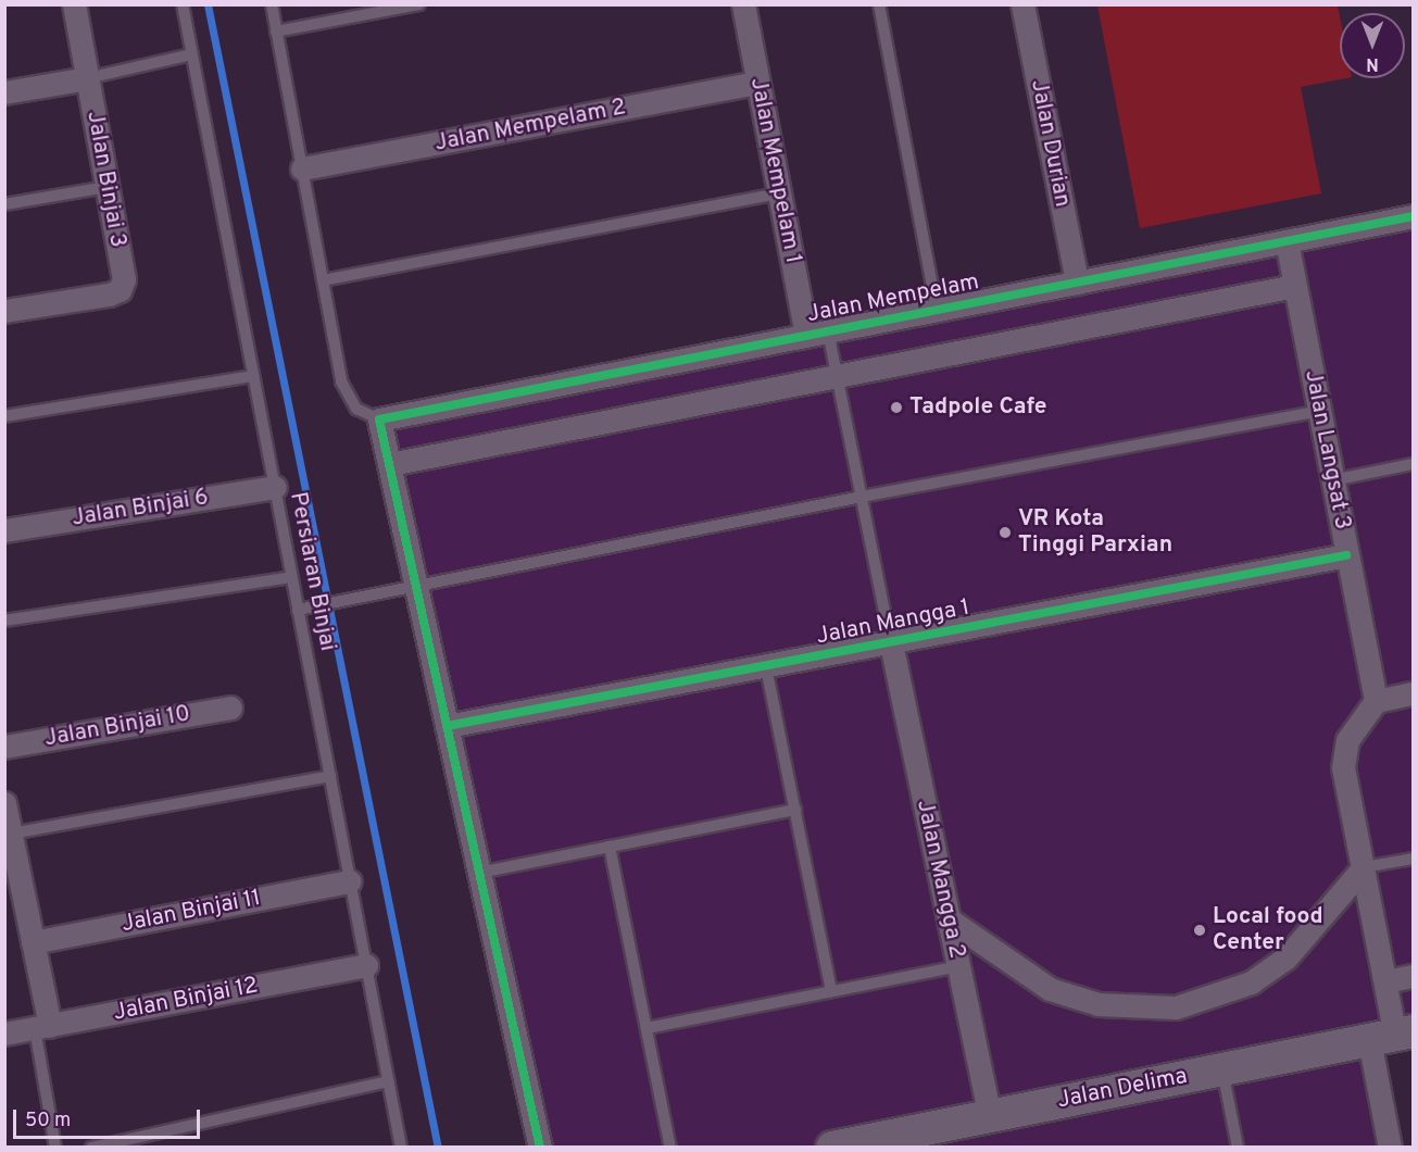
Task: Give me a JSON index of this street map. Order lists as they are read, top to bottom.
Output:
{
  "streets": {
    "street": [
      "Jalan Mempelam 2",
      "Jalan Durian",
      "Jalan Mempelam 1",
      "Jalan Binjai 3",
      "Jalan Mempelam",
      "Jalan Langsat 3",
      "Jalan Binjai 6",
      "Jalan Mangga 1",
      "Jalan Binjai 10",
      "Jalan Mangga 2",
      "Jalan Binjai 11",
      "Jalan Binjai 12",
      "Jalan Delima"
    ],
    "lane": ["Persiaran Binjai"]
  },
  "crossings": [
    ["Jalan Mempelam 2", "Jalan Mempelam 1"],
    ["Jalan Durian", "Jalan Mempelam"],
    ["Jalan Mempelam 1", "Jalan Mempelam"],
    ["Jalan Mempelam", "Jalan Langsat 3"],
    ["Jalan Langsat 3", "Jalan Mangga 1"],
    ["Jalan Binjai 6", "Persiaran Binjai"],
    ["Persiaran Binjai", "Jalan Binjai 11"],
    ["Persiaran Binjai", "Jalan Binjai 12"],
    ["Jalan Mangga 1", "Jalan Mangga 2"],
    ["Jalan Mangga 2", "Jalan Delima"]
  ],
  "places": ["Tadpole Cafe", "VR Kota Tinggi Parxian", "Local food Center"],
  "scale_bar": "50 m",
  "north": "bottom"
}
